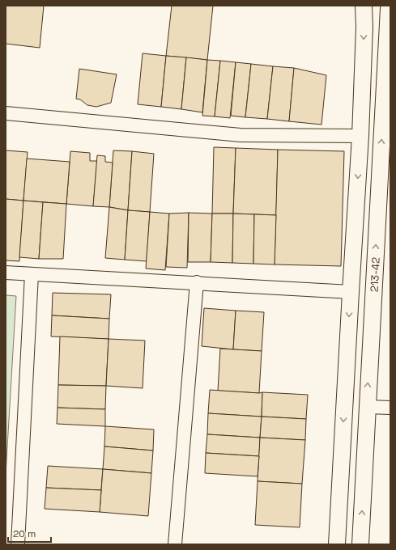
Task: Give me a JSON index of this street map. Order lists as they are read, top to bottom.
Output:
{
  "streets": {
    "street": ["213-42"]
  },
  "scale_bar": "20 m"
}
